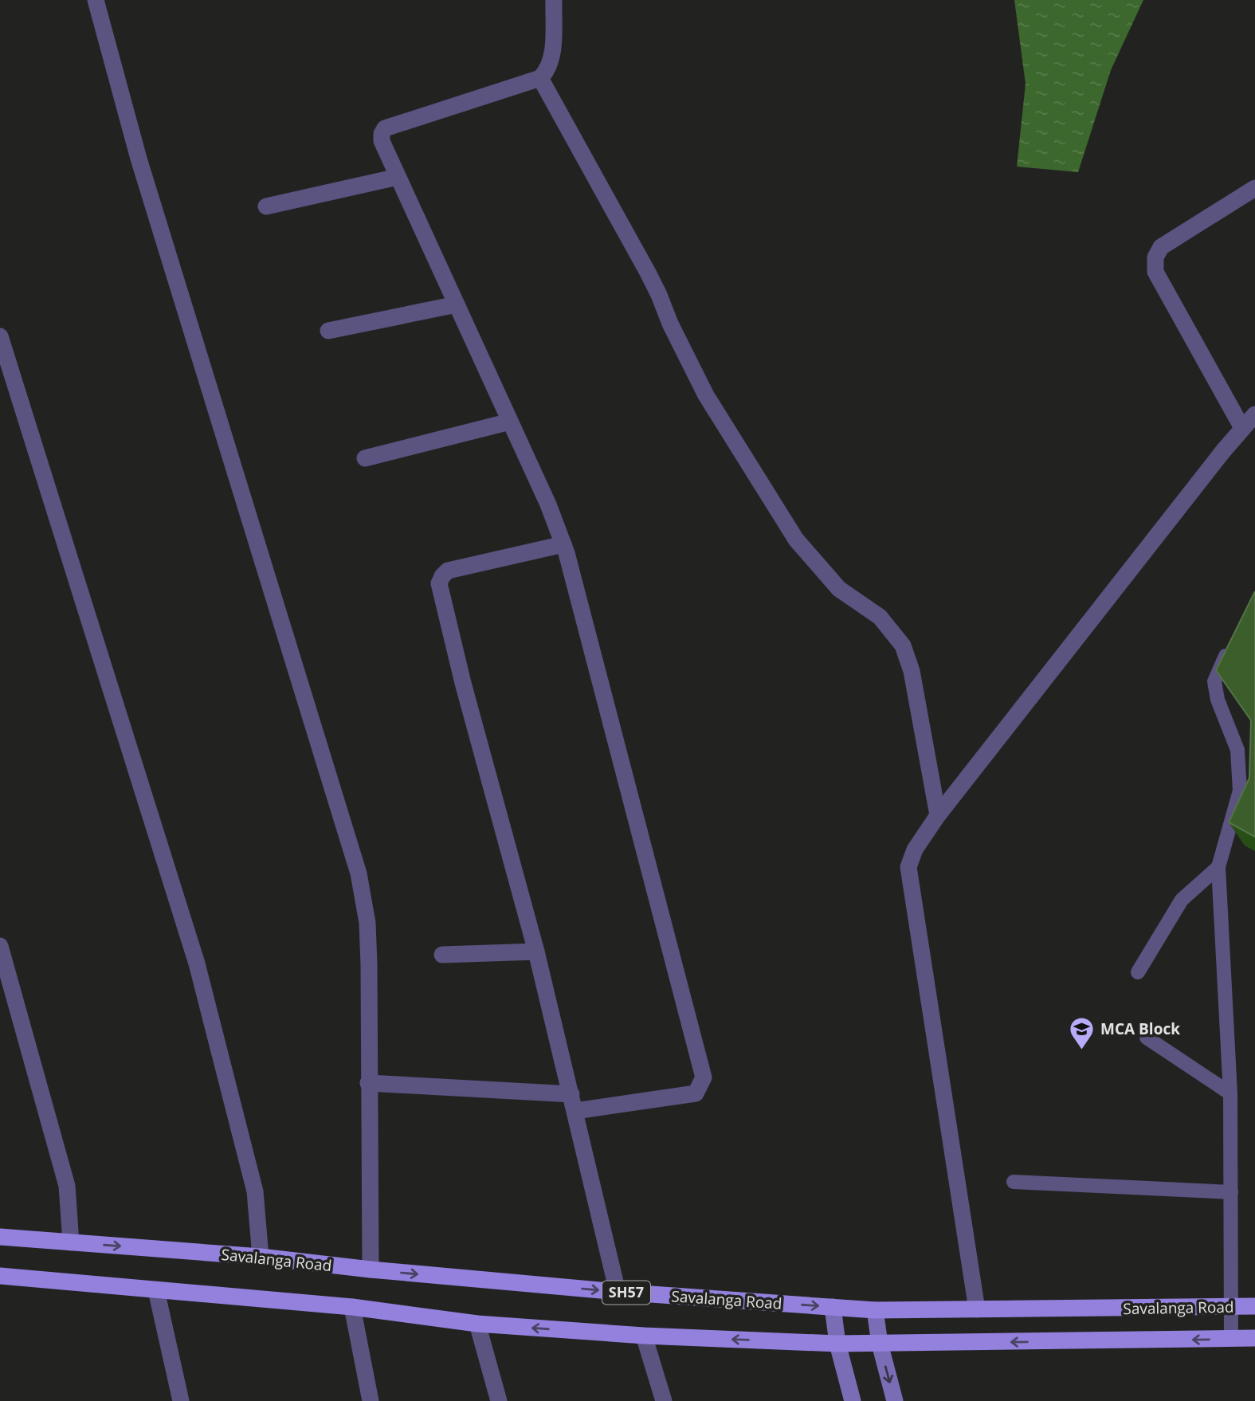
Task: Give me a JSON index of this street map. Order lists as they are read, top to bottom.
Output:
{
  "streets": {
    "main road": ["Savalanga Road", "SH57"]
  },
  "places": {
    "school or university": ["MCA Block"]
  }
}
